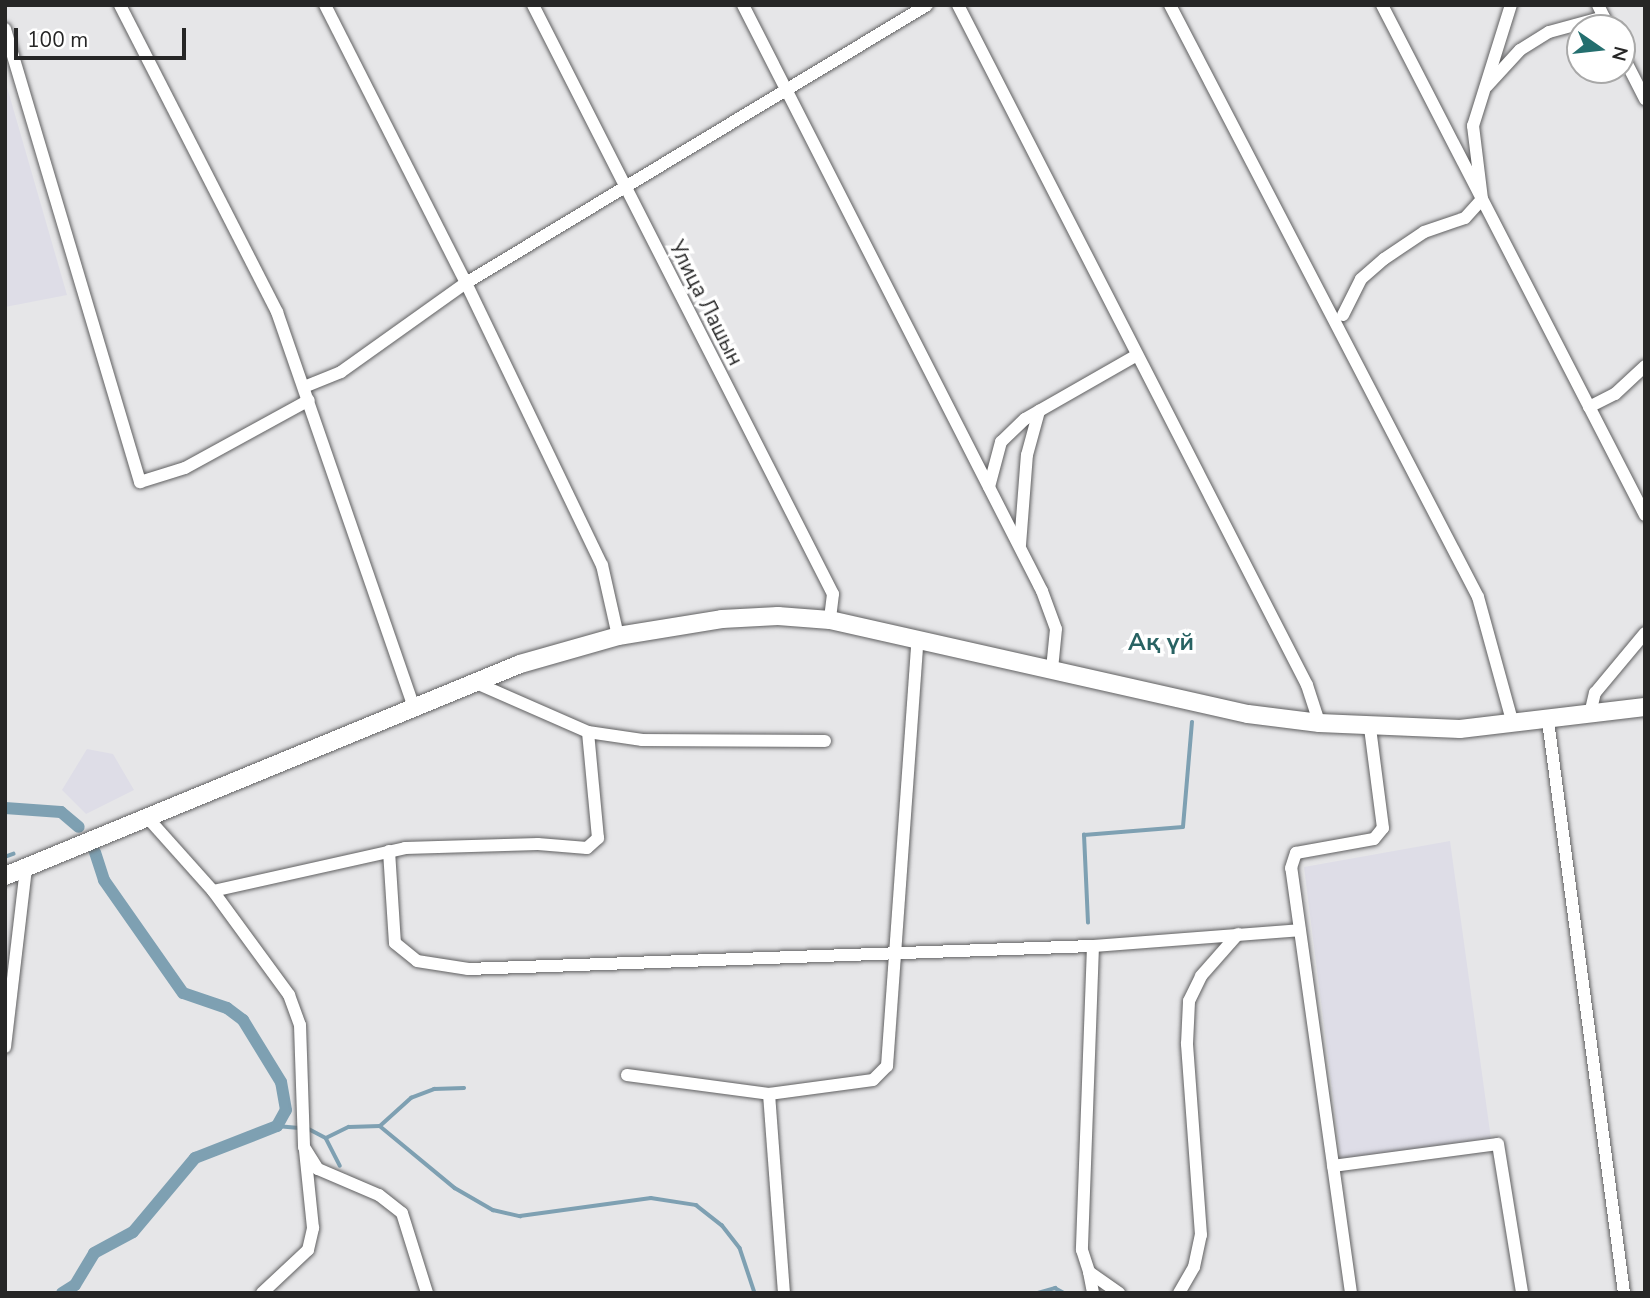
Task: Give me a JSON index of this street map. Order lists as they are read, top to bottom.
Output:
{
  "streets": {
    "street": ["Улица Лашын"]
  },
  "districts": ["Ақ үй"],
  "scale_bar": "100 m",
  "north": "right"
}
